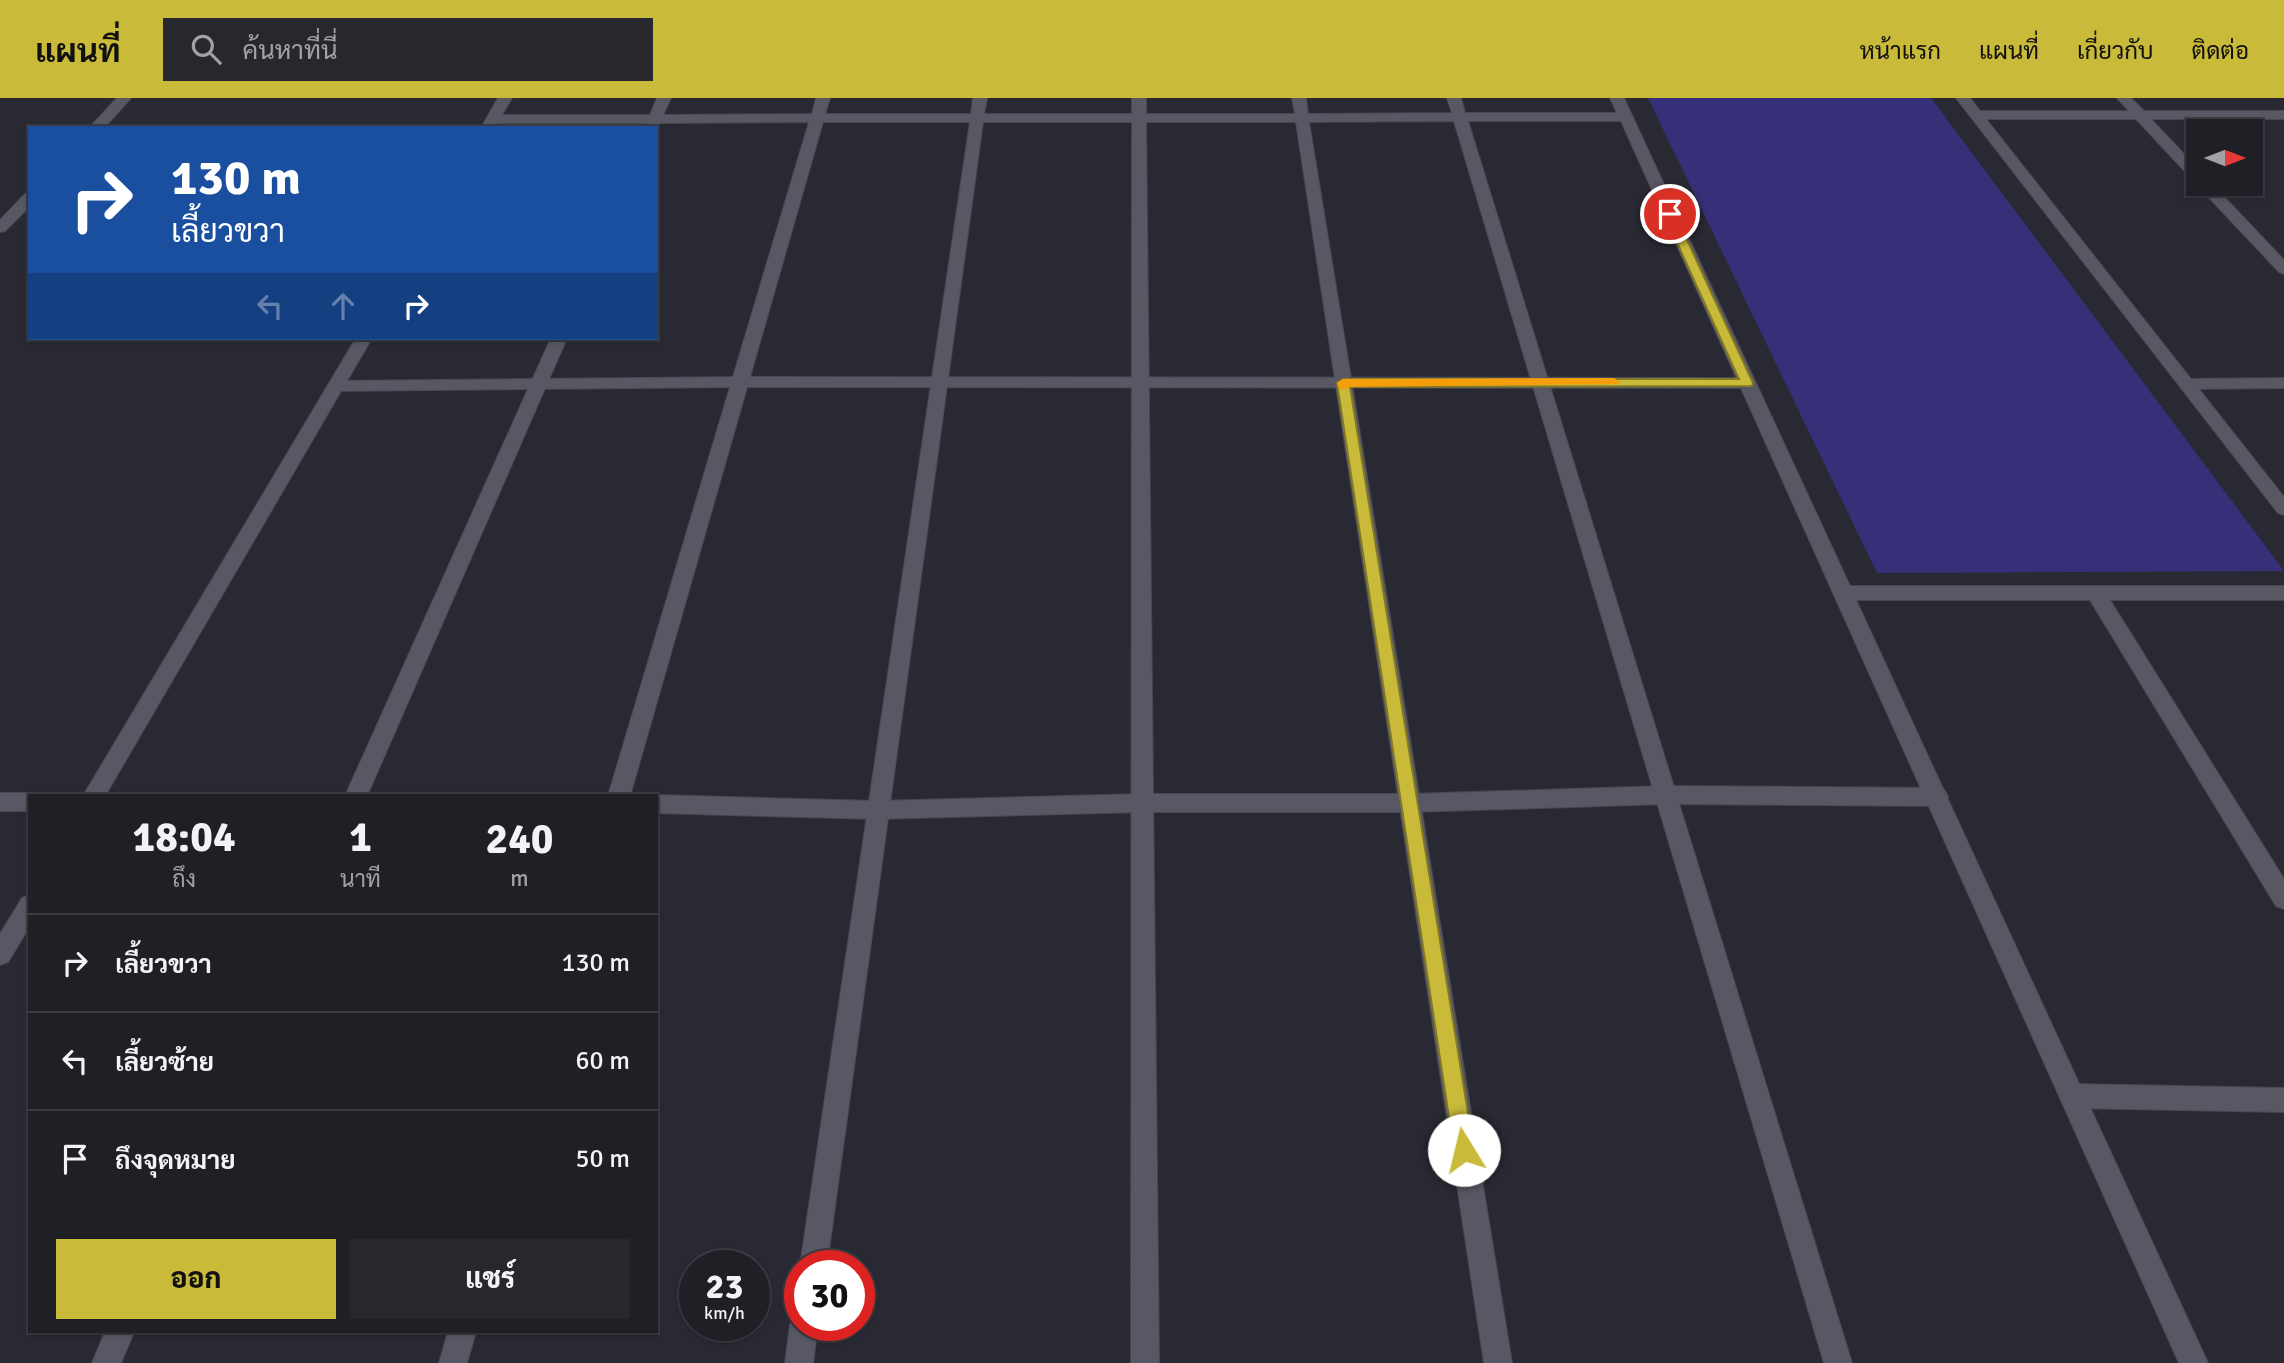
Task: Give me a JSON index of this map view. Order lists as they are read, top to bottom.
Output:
{
  "north": "right",
  "page": {
    "header": "แผนที่",
    "search": "ค้นหาที่นี่",
    "nav": [
      "หน้าแรก",
      "แผนที่",
      "เกี่ยวกับ",
      "ติดต่อ"
    ],
    "turn": ["130 m", "เลี้ยวขวา"],
    "eta": [
      "18:04",
      "ถึง",
      "1",
      "นาที",
      "240",
      "m"
    ],
    "list": [
      {
        "name": "เลี้ยวขวา",
        "value": "130 m"
      },
      {
        "name": "เลี้ยวซ้าย",
        "value": "60 m"
      },
      {
        "name": "ถึงจุดหมาย",
        "value": "50 m"
      }
    ],
    "buttons": ["ออก", "แชร์"],
    "speed": "23 km/h",
    "limit": "30"
  }
}
